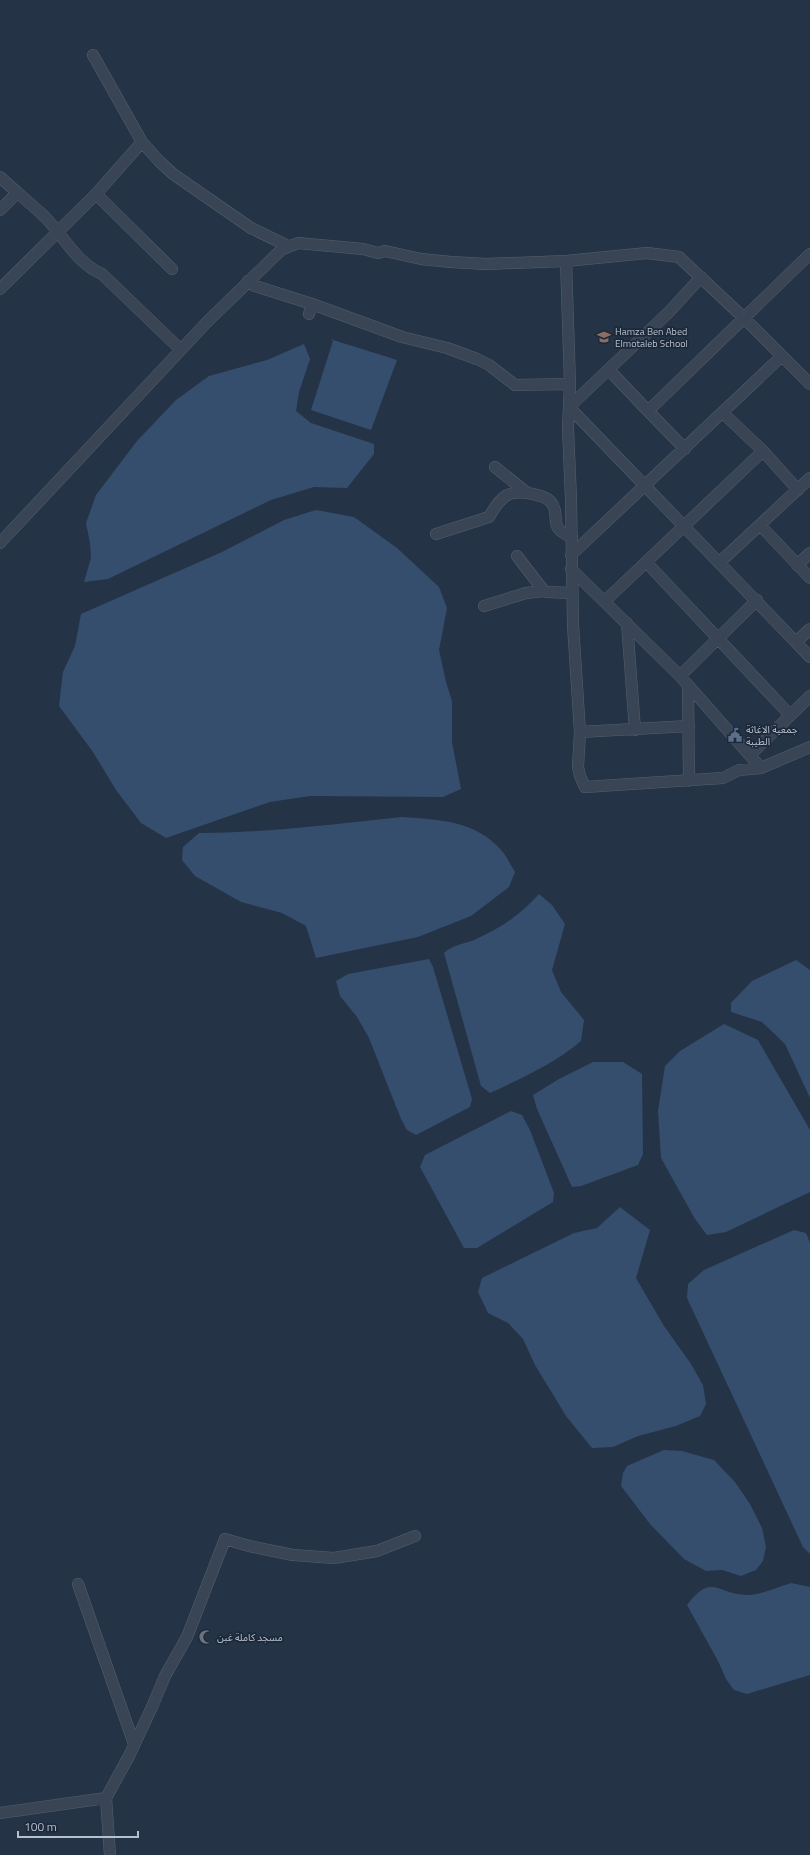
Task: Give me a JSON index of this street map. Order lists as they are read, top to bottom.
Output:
{
  "places": {
    "school or university": ["Hamza Ben Abed Elmotaleb School"],
    "public building": ["جمعية الاغاثة الطيبة"],
    "mosque": ["مسجد كاملة غبن"]
  },
  "scale_bar": "100 m"
}
